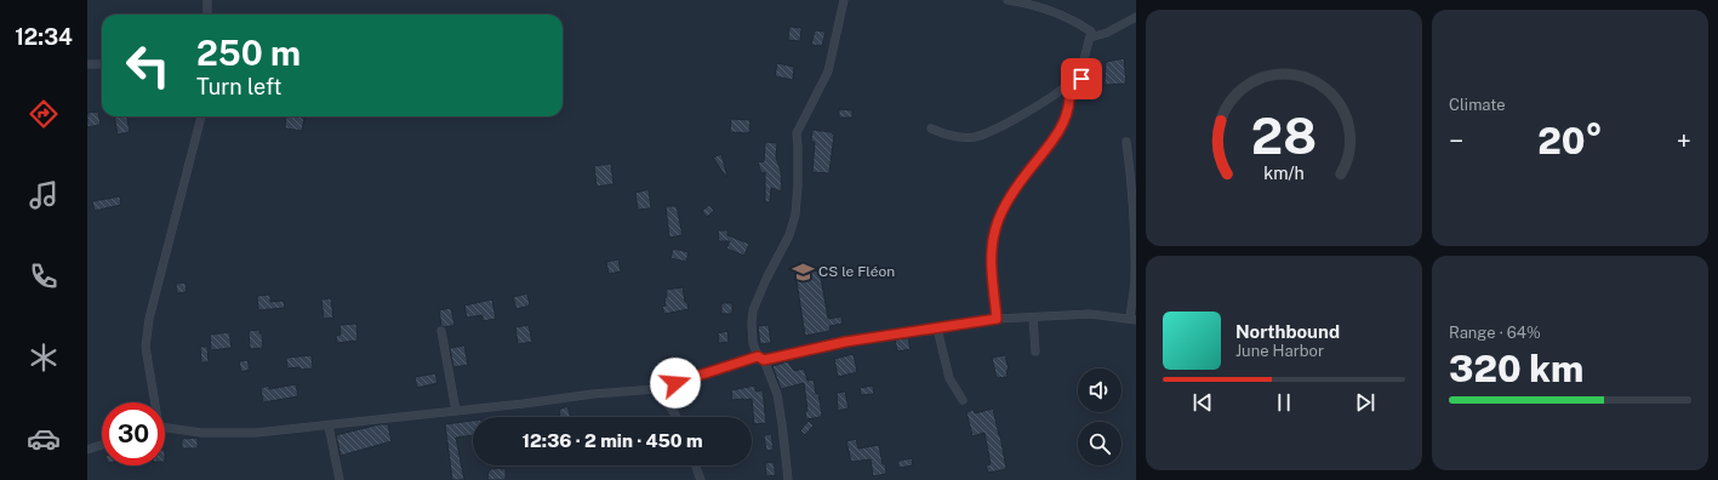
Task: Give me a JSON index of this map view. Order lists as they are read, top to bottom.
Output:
{
  "places": {
    "school or university": ["CS le Fléon"]
  },
  "page": {
    "tabs": "12:34",
    "tile": [
      "Climate",
      ["Range · 64%", "320 km"]
    ],
    "turn": ["250 m", "Turn left"],
    "heat": ["−", "20°", "+"],
    "song": ["Northbound", "June Harbor"],
    "limit": "30",
    "trip": "12:36 · 2 min · 450 m",
    "gauge": ["28", "km/h"]
  }
}
